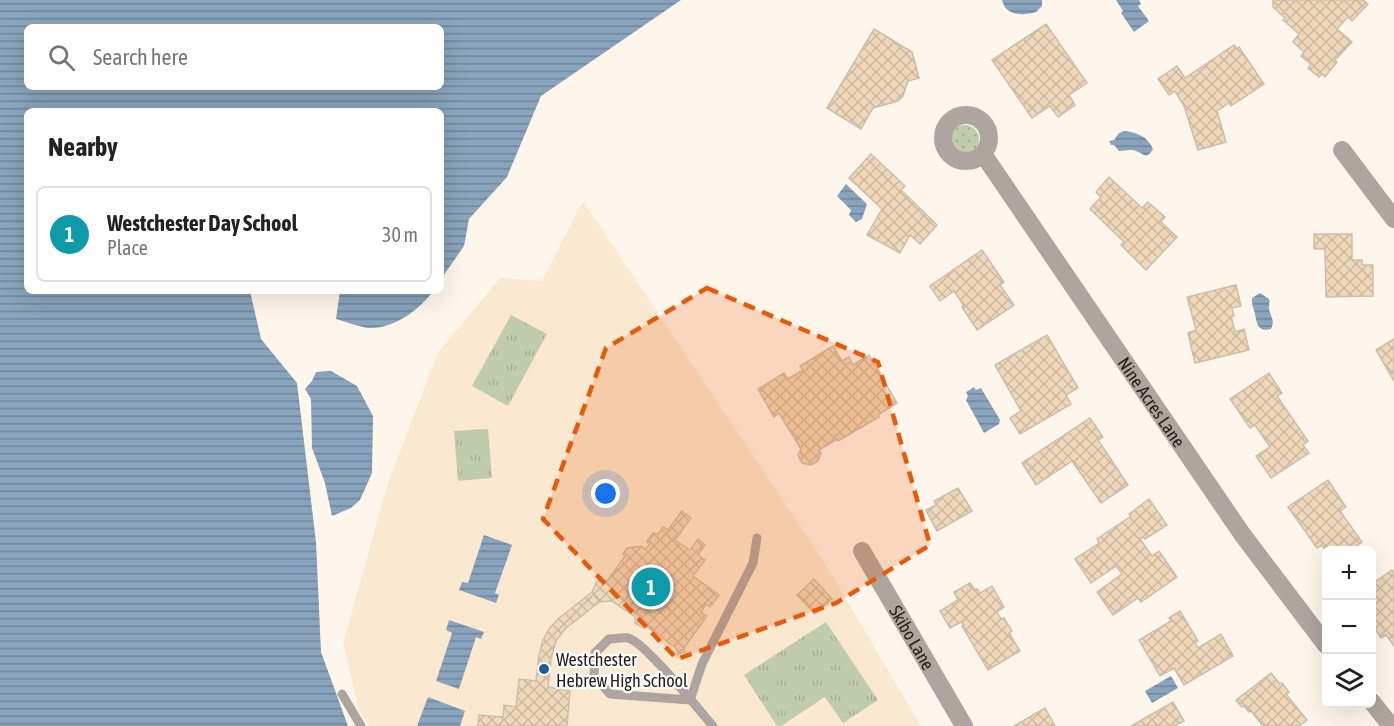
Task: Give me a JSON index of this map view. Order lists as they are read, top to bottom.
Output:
{
  "streets": {
    "street": ["Nine Acres Lane", "Skibo Lane"]
  },
  "places": ["Westchester Hebrew High School"],
  "page": {
    "search": "Search here",
    "heading": "Nearby",
    "list": [
      {
        "mark": "1",
        "name": "Westchester Day School",
        "note": "Place",
        "value": "30 m"
      }
    ],
    "map_buttons": ["+", "−"],
    "pins": "1"
  }
}
